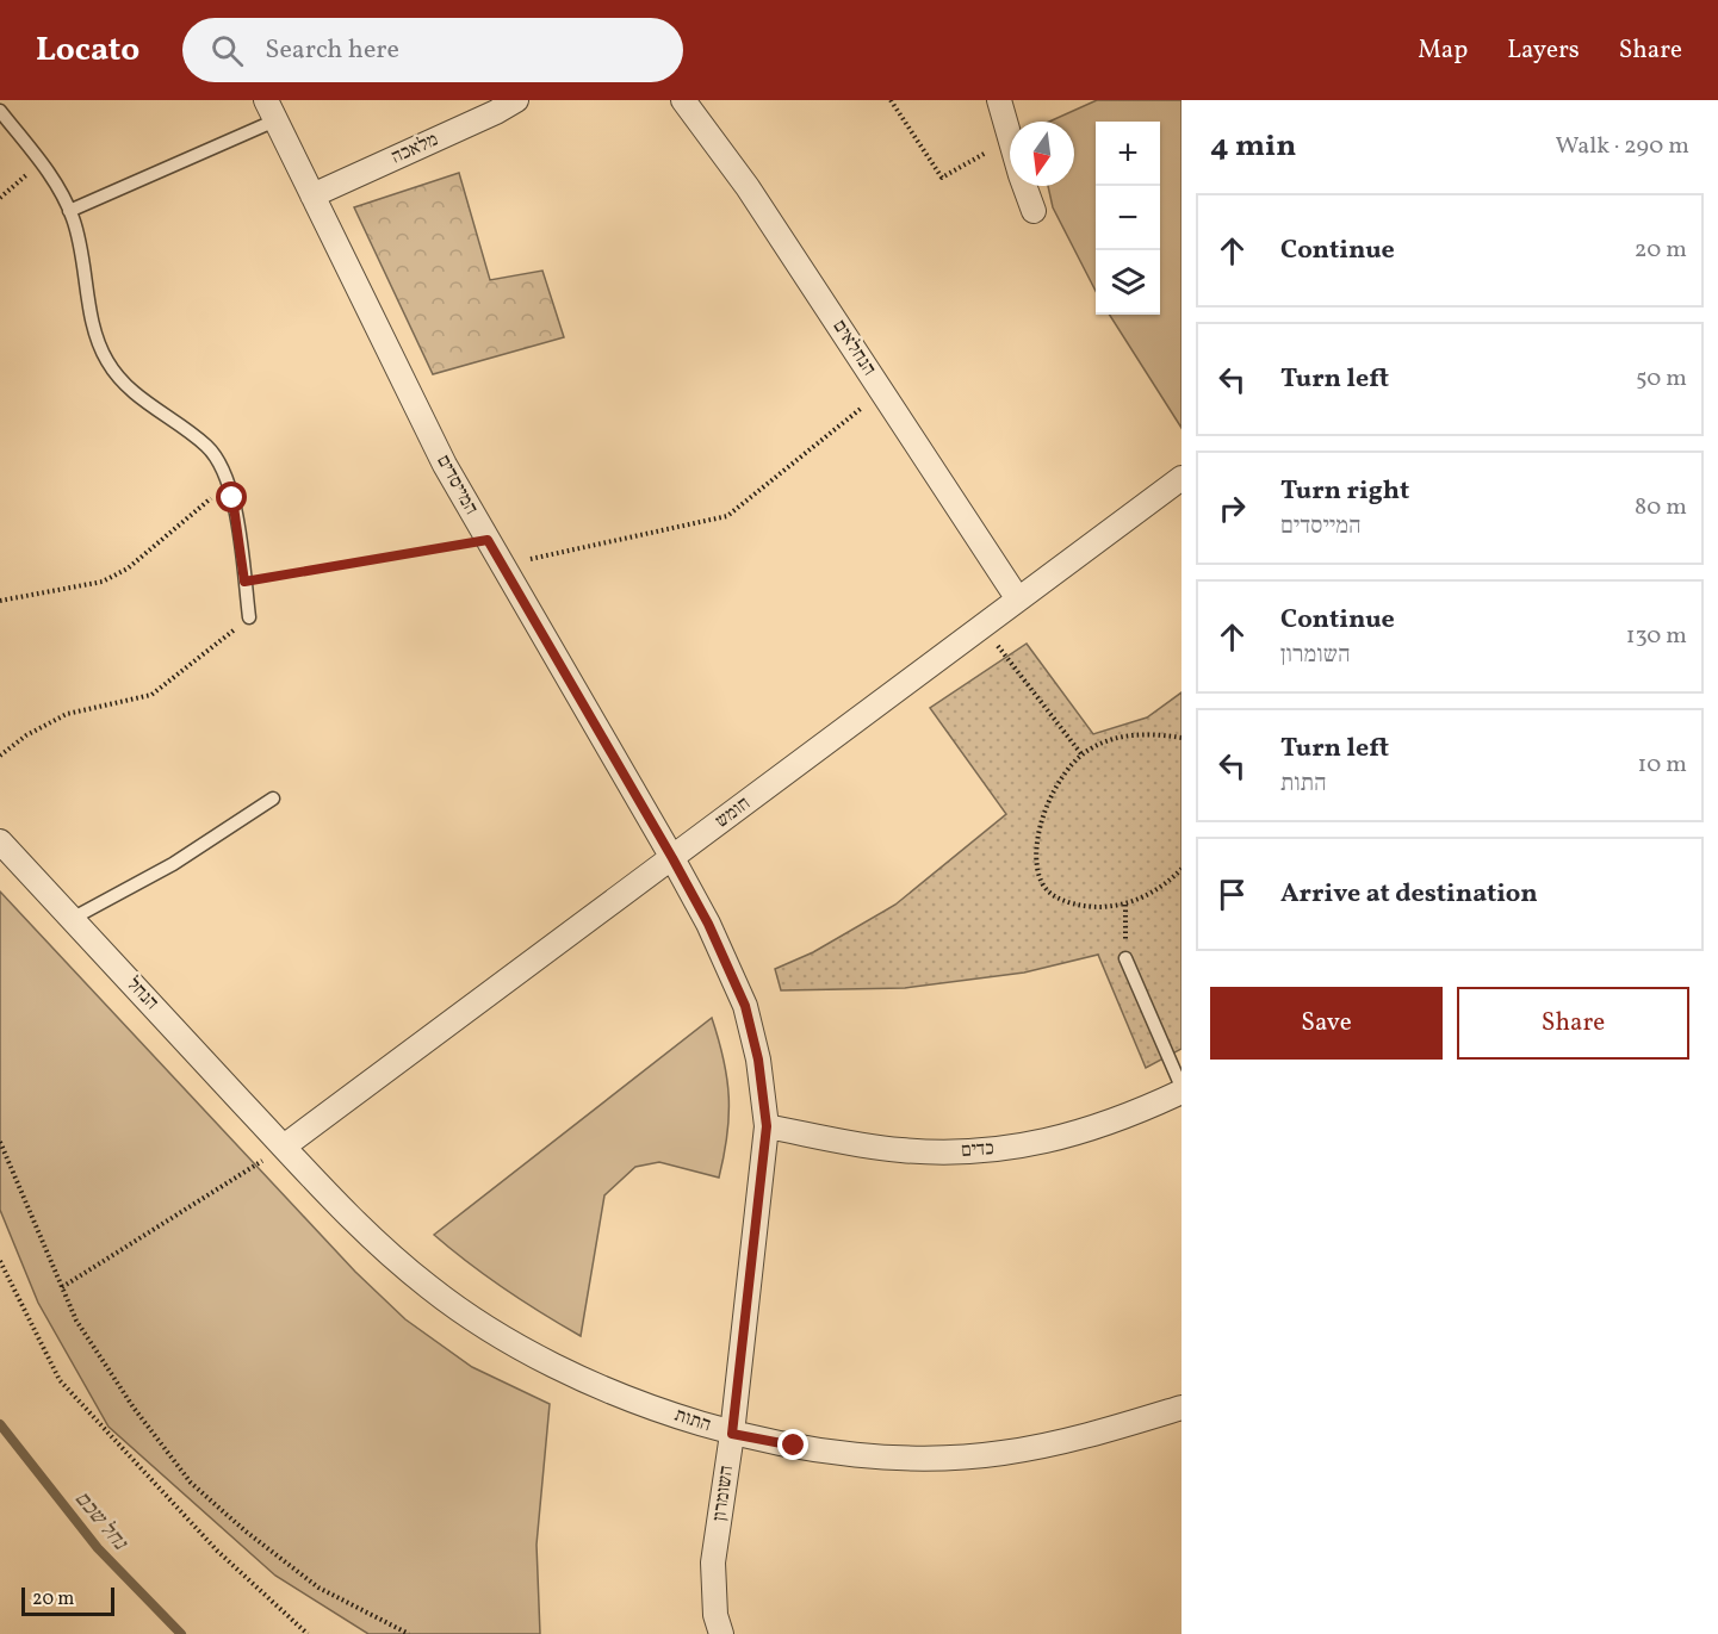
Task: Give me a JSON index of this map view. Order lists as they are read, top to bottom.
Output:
{
  "streets": {
    "street": [
      "מלאכה",
      "הנחלאים",
      "המייסדים",
      "חומש",
      "הנחל",
      "כדים",
      "התות",
      "השומרון"
    ]
  },
  "crossings": [
    ["מלאכה", "המייסדים"],
    ["הנחלאים", "חומש"],
    ["המייסדים", "חומש"],
    ["המייסדים", "השומרון"],
    ["חומש", "הנחל"],
    ["חומש", "התות"],
    ["חומש", "השומרון"],
    ["הנחל", "התות"],
    ["כדים", "השומרון"],
    ["התות", "השומרון"]
  ],
  "water": ["נחל שכם"],
  "scale_bar": "20 m",
  "north": "bottom",
  "page": {
    "header": "Locato",
    "search": "Search here",
    "nav": ["Map", "Layers", "Share"],
    "heading": ["4 min", "Walk · 290 m"],
    "map_buttons": ["+", "−"],
    "list": [
      ["Continue", "20 m"],
      ["Turn left", "50 m"],
      ["Turn right", "המייסדים", "80 m"],
      ["Continue", "השומרון", "130 m"],
      ["Turn left", "התות", "10 m"],
      "Arrive at destination"
    ],
    "buttons": ["Save", "Share"],
    "scale": "20 m"
  }
}
